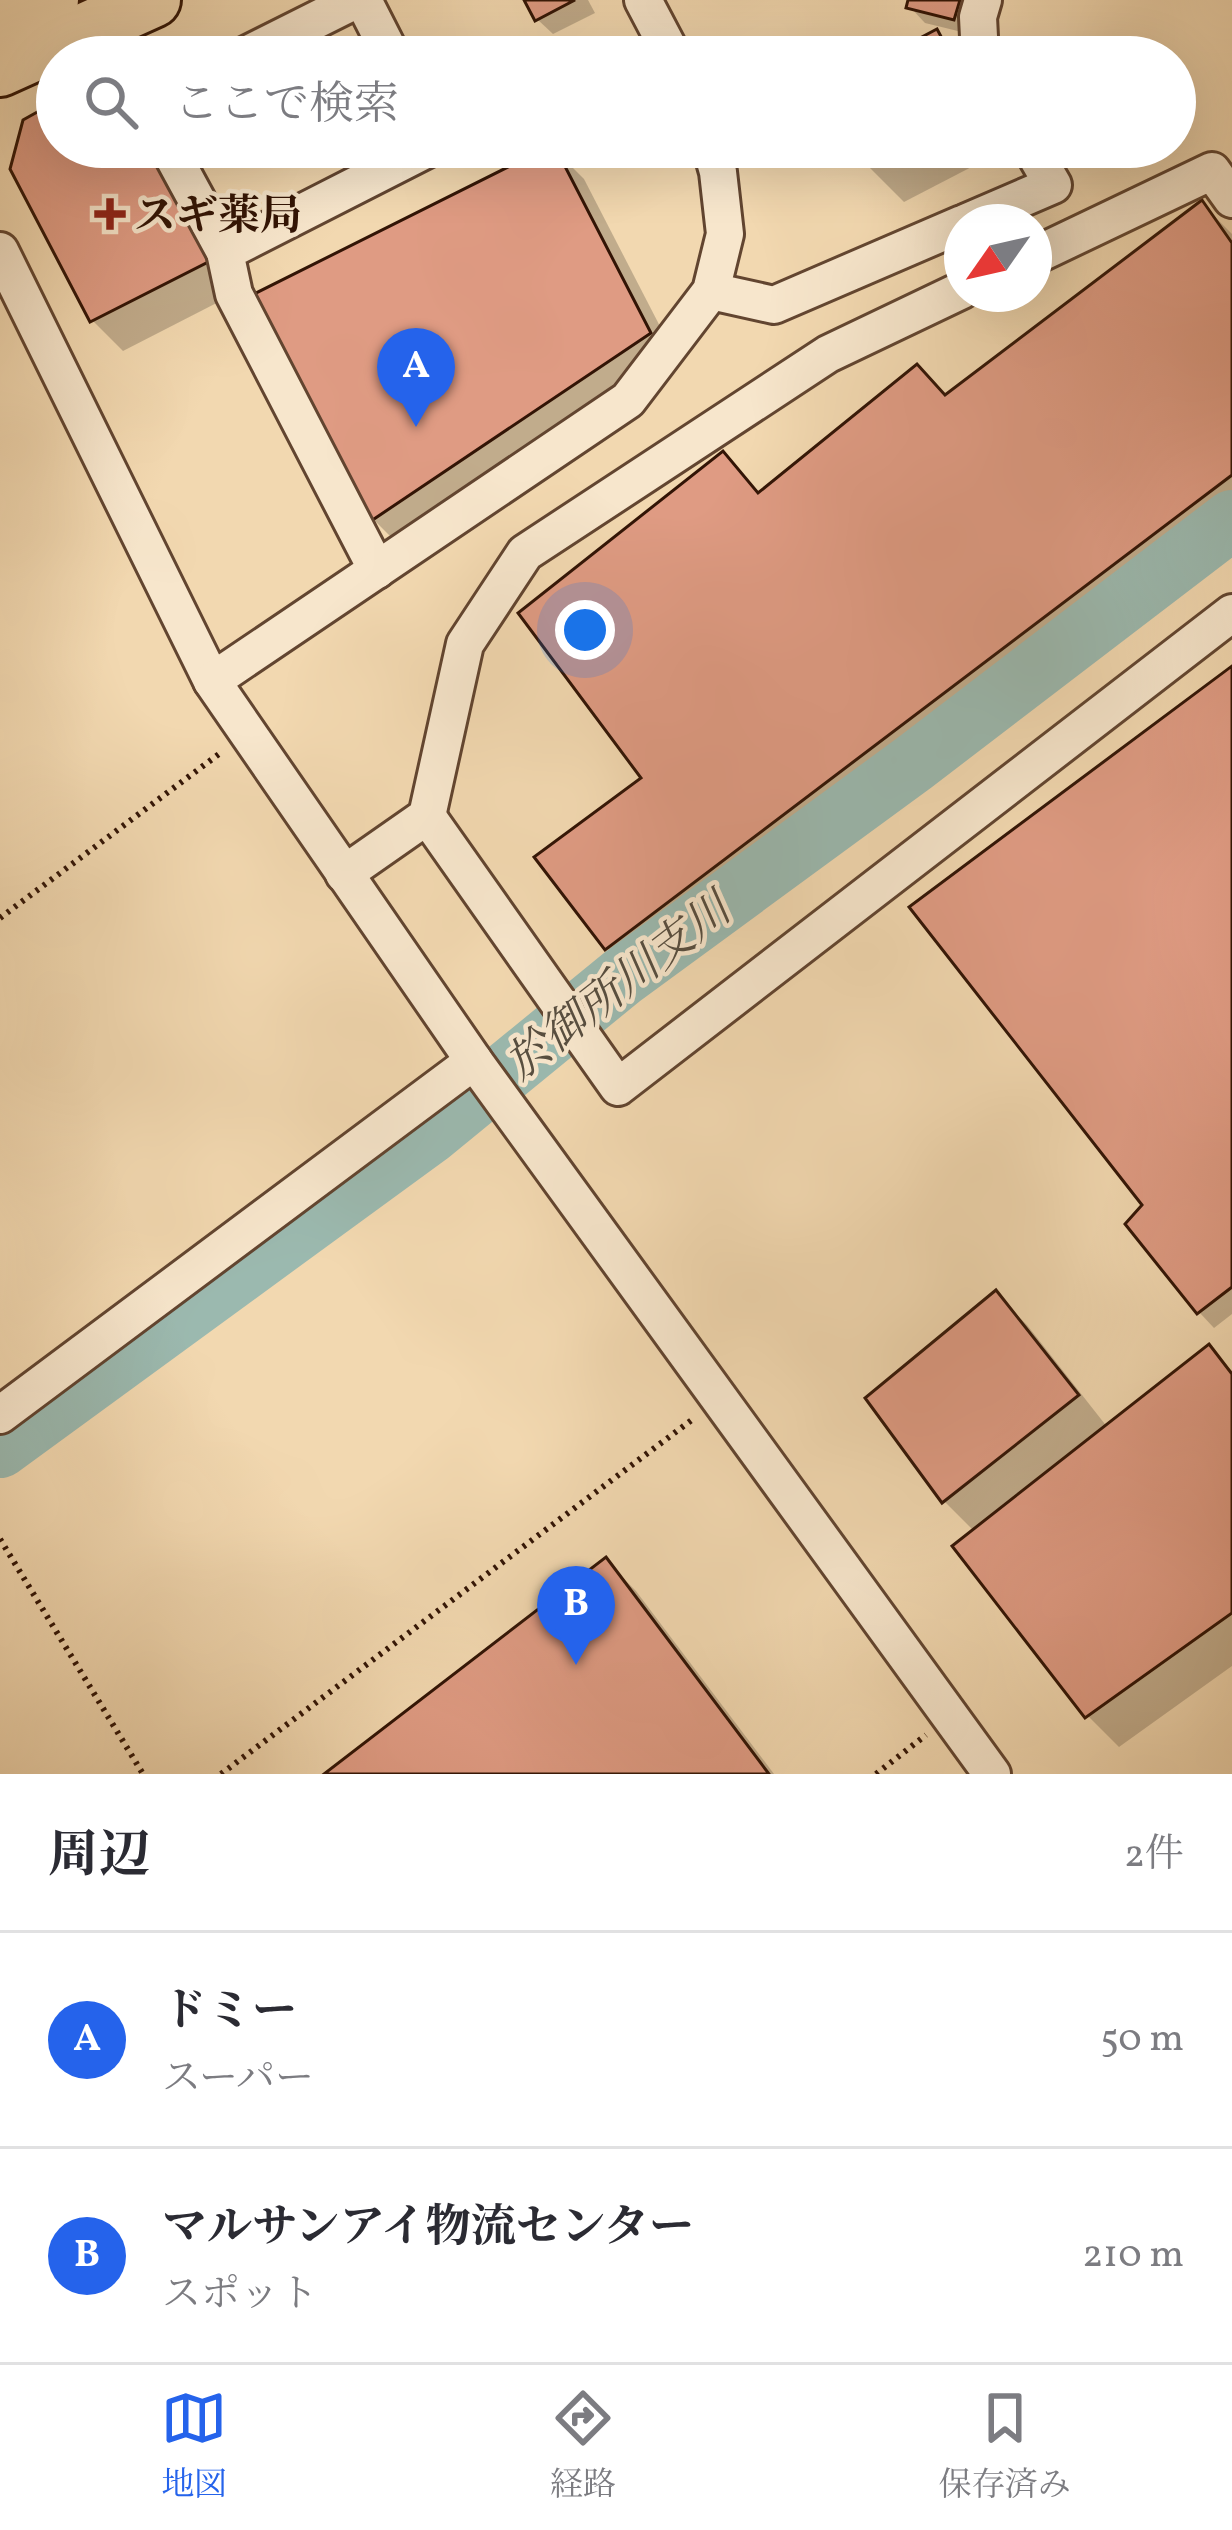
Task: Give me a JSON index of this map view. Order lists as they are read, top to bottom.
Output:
{
  "water": ["於御所川支川"],
  "places": {
    "health": ["スギ薬局"]
  },
  "north": "bottom left",
  "page": {
    "search": "ここで検索",
    "pins": ["A", "B"],
    "heading": ["周辺", "2件"],
    "list": [
      {
        "mark": "A",
        "name": "ドミー",
        "note": "スーパー",
        "value": "50 m"
      },
      {
        "mark": "B",
        "name": "マルサンアイ物流センター",
        "note": "スポット",
        "value": "210 m"
      }
    ],
    "nav": ["地図", "経路", "保存済み"]
  }
}
